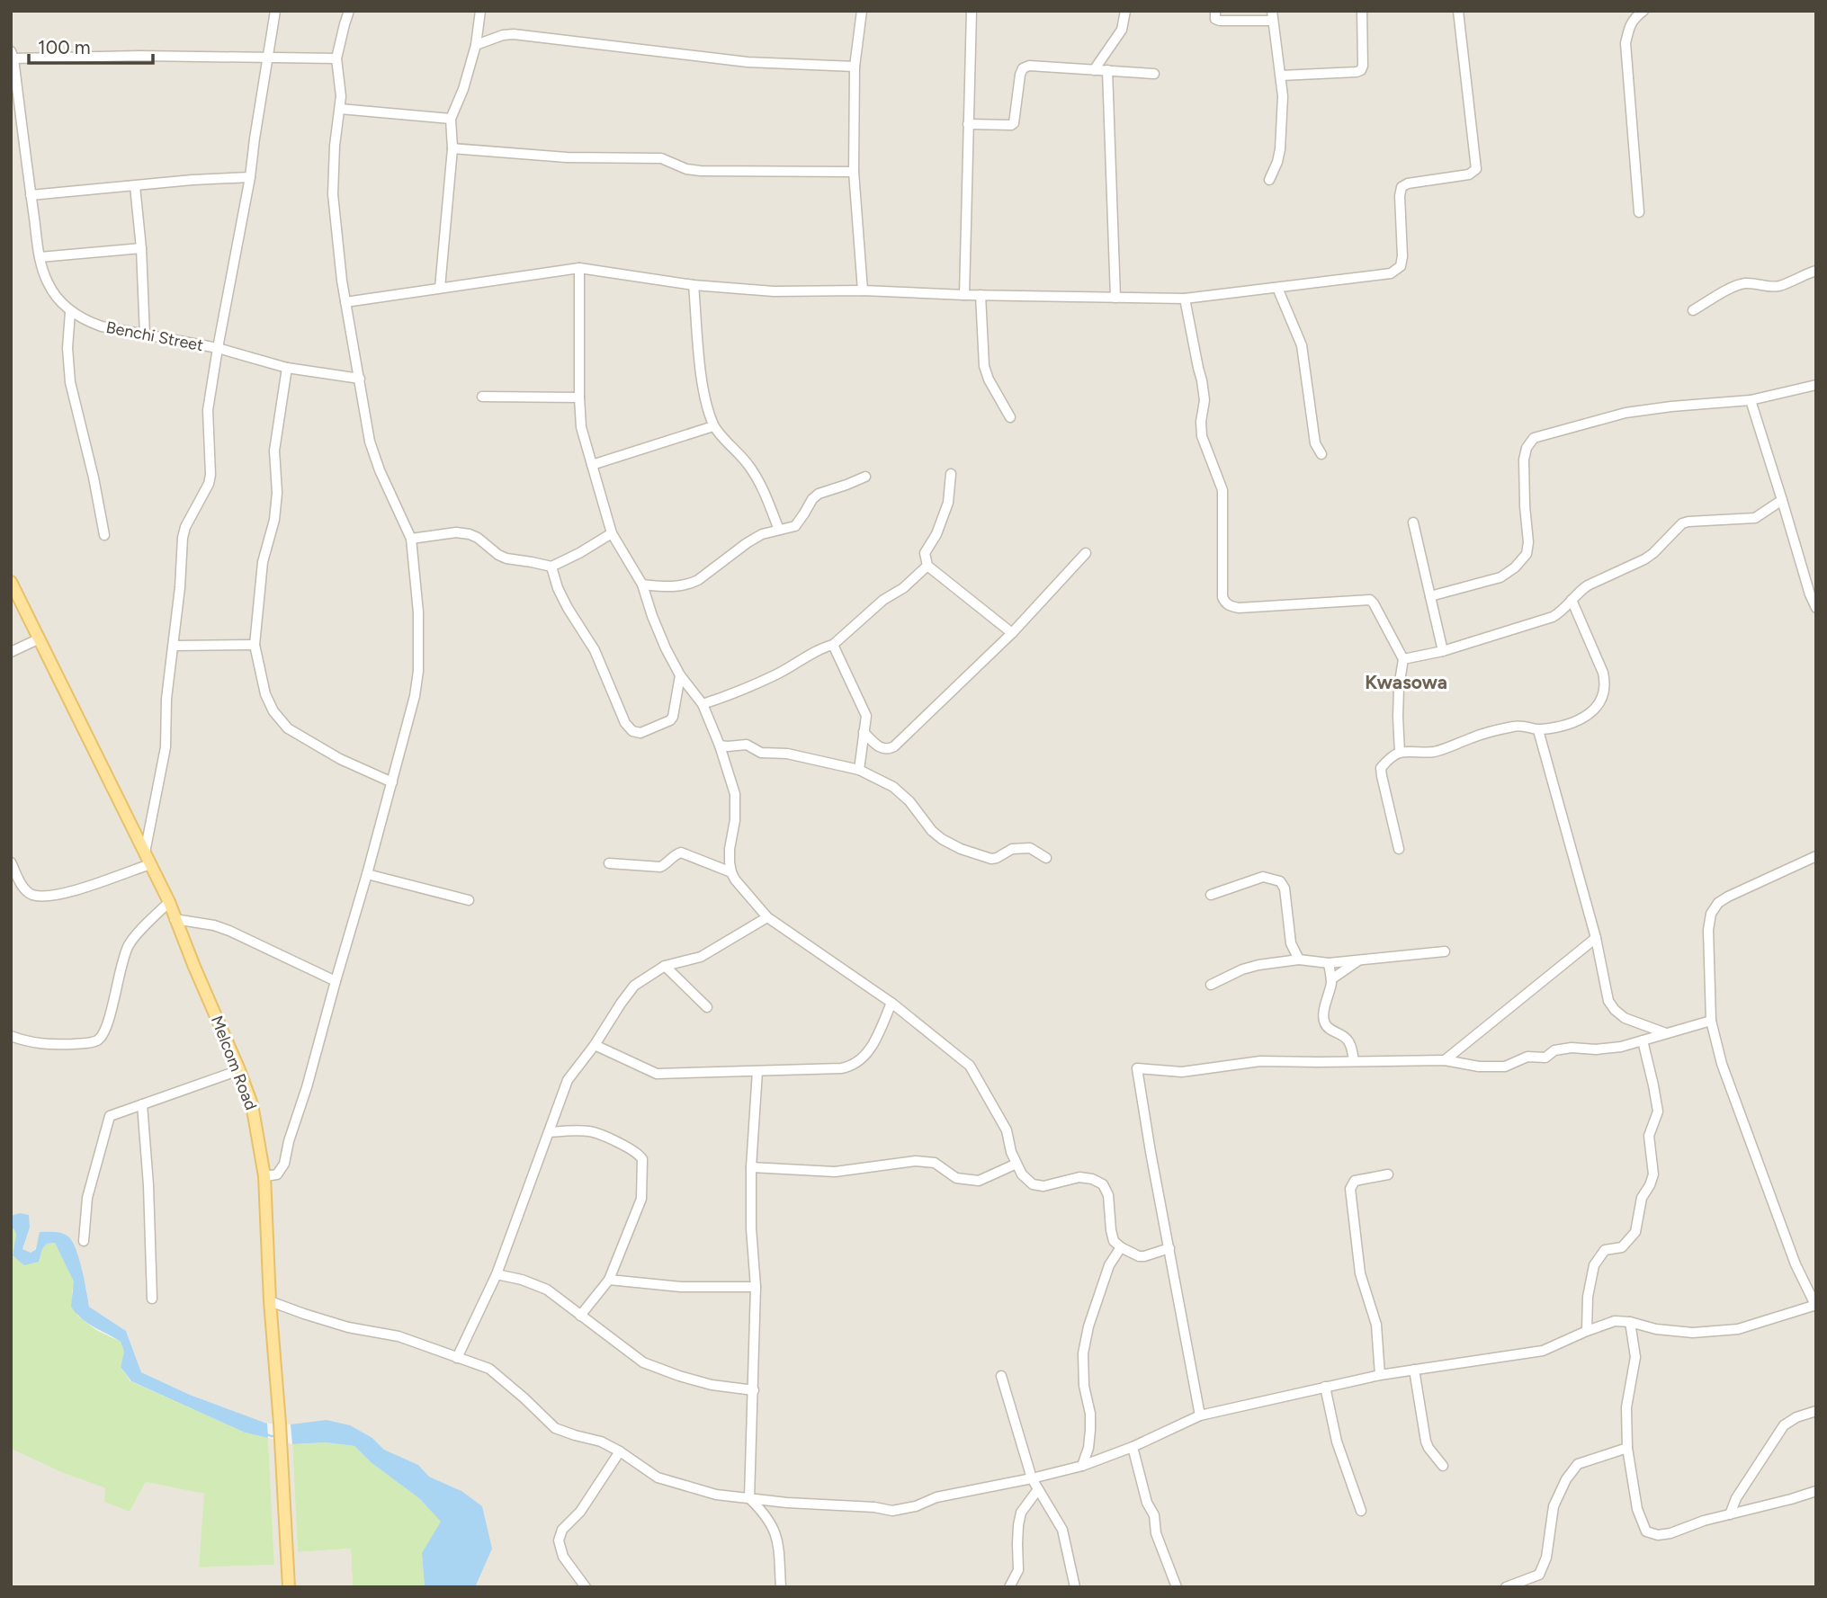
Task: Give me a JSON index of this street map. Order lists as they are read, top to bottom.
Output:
{
  "streets": {
    "main road": ["Melcom Road"],
    "street": ["Benchi Street"]
  },
  "districts": ["Kwasowa"],
  "scale_bar": "100 m"
}
